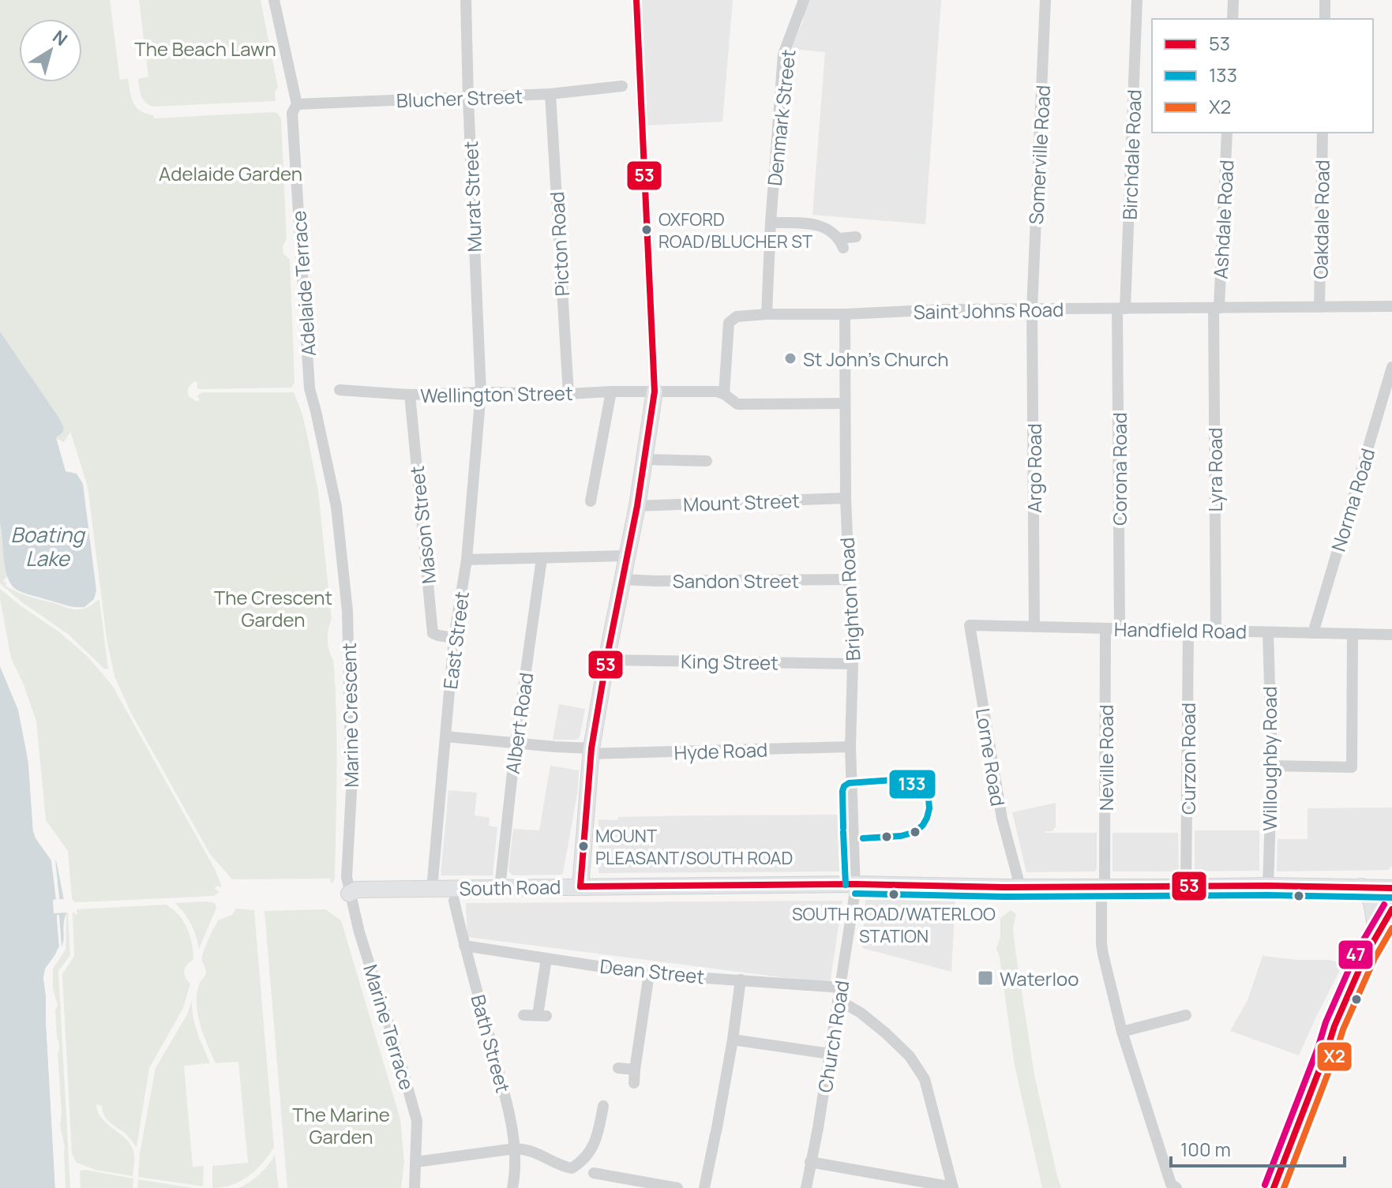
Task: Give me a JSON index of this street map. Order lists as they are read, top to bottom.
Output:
{
  "streets": {
    "street": [
      "Blucher Street",
      "Denmark Street",
      "Somerville Road",
      "Birchdale Road",
      "Murat Street",
      "Ashdale Road",
      "Oakdale Road",
      "Picton Road",
      "Adelaide Terrace",
      "Saint Johns Road",
      "Wellington Street",
      "Argo Road",
      "Corona Road",
      "Lyra Road",
      "Norma Road",
      "Mount Street",
      "Mason Street",
      "Sandon Street",
      "Brighton Road",
      "Handfield Road",
      "East Street",
      "King Street",
      "Marine Crescent",
      "Albert Road",
      "Hyde Road",
      "Lorne Road",
      "Neville Road",
      "Curzon Road",
      "Willoughby Road",
      "South Road",
      "Dean Street",
      "Marine Terrace",
      "Church Road",
      "Bath Street"
    ]
  },
  "crossings": [
    ["Blucher Street", "Murat Street"],
    ["Blucher Street", "Picton Road"],
    ["Blucher Street", "Adelaide Terrace"],
    ["Denmark Street", "Saint Johns Road"],
    ["Somerville Road", "Saint Johns Road"],
    ["Somerville Road", "Argo Road"],
    ["Birchdale Road", "Saint Johns Road"],
    ["Birchdale Road", "Corona Road"],
    ["Murat Street", "Wellington Street"],
    ["Murat Street", "East Street"],
    ["Ashdale Road", "Saint Johns Road"],
    ["Ashdale Road", "Lyra Road"],
    ["Oakdale Road", "Saint Johns Road"],
    ["Picton Road", "Wellington Street"],
    ["Adelaide Terrace", "Marine Crescent"],
    ["Saint Johns Road", "Argo Road"],
    ["Saint Johns Road", "Corona Road"],
    ["Saint Johns Road", "Lyra Road"],
    ["Saint Johns Road", "Brighton Road"],
    ["Wellington Street", "Mason Street"],
    ["Wellington Street", "East Street"],
    ["Argo Road", "Handfield Road"],
    ["Corona Road", "Handfield Road"],
    ["Lyra Road", "Handfield Road"],
    ["Norma Road", "Handfield Road"],
    ["Mount Street", "Brighton Road"],
    ["Mason Street", "East Street"],
    ["Sandon Street", "Brighton Road"],
    ["Brighton Road", "King Street"],
    ["Brighton Road", "Hyde Road"],
    ["Brighton Road", "South Road"],
    ["Brighton Road", "Church Road"],
    ["Handfield Road", "Lorne Road"],
    ["Handfield Road", "Neville Road"],
    ["Handfield Road", "Curzon Road"],
    ["Handfield Road", "Willoughby Road"],
    ["East Street", "Hyde Road"],
    ["East Street", "South Road"],
    ["Marine Crescent", "South Road"],
    ["Marine Crescent", "Marine Terrace"],
    ["Albert Road", "Hyde Road"],
    ["Albert Road", "South Road"],
    ["Lorne Road", "South Road"],
    ["Neville Road", "South Road"],
    ["Curzon Road", "South Road"],
    ["Willoughby Road", "South Road"],
    ["South Road", "Marine Terrace"],
    ["South Road", "Church Road"],
    ["Dean Street", "Church Road"],
    ["Dean Street", "Bath Street"]
  ],
  "water": ["Boating Lake"],
  "parks": [
    "The Beach Lawn",
    "Adelaide Garden",
    "The Crescent Garden",
    "The Marine Garden"
  ],
  "places": {
    "other": [
      "OXFORD ROAD/BLUCHER ST",
      "St John's Church",
      "MOUNT PLEASANT/SOUTH ROAD",
      "SOUTH ROAD/WATERLOO STATION"
    ],
    "transit": ["Waterloo"]
  },
  "lines": [
    "transit line 53",
    "transit line 133",
    "transit line 47",
    "transit line X2"
  ],
  "legend": ["53", "133", "X2"],
  "scale_bar": "100 m",
  "north": "top right"
}
